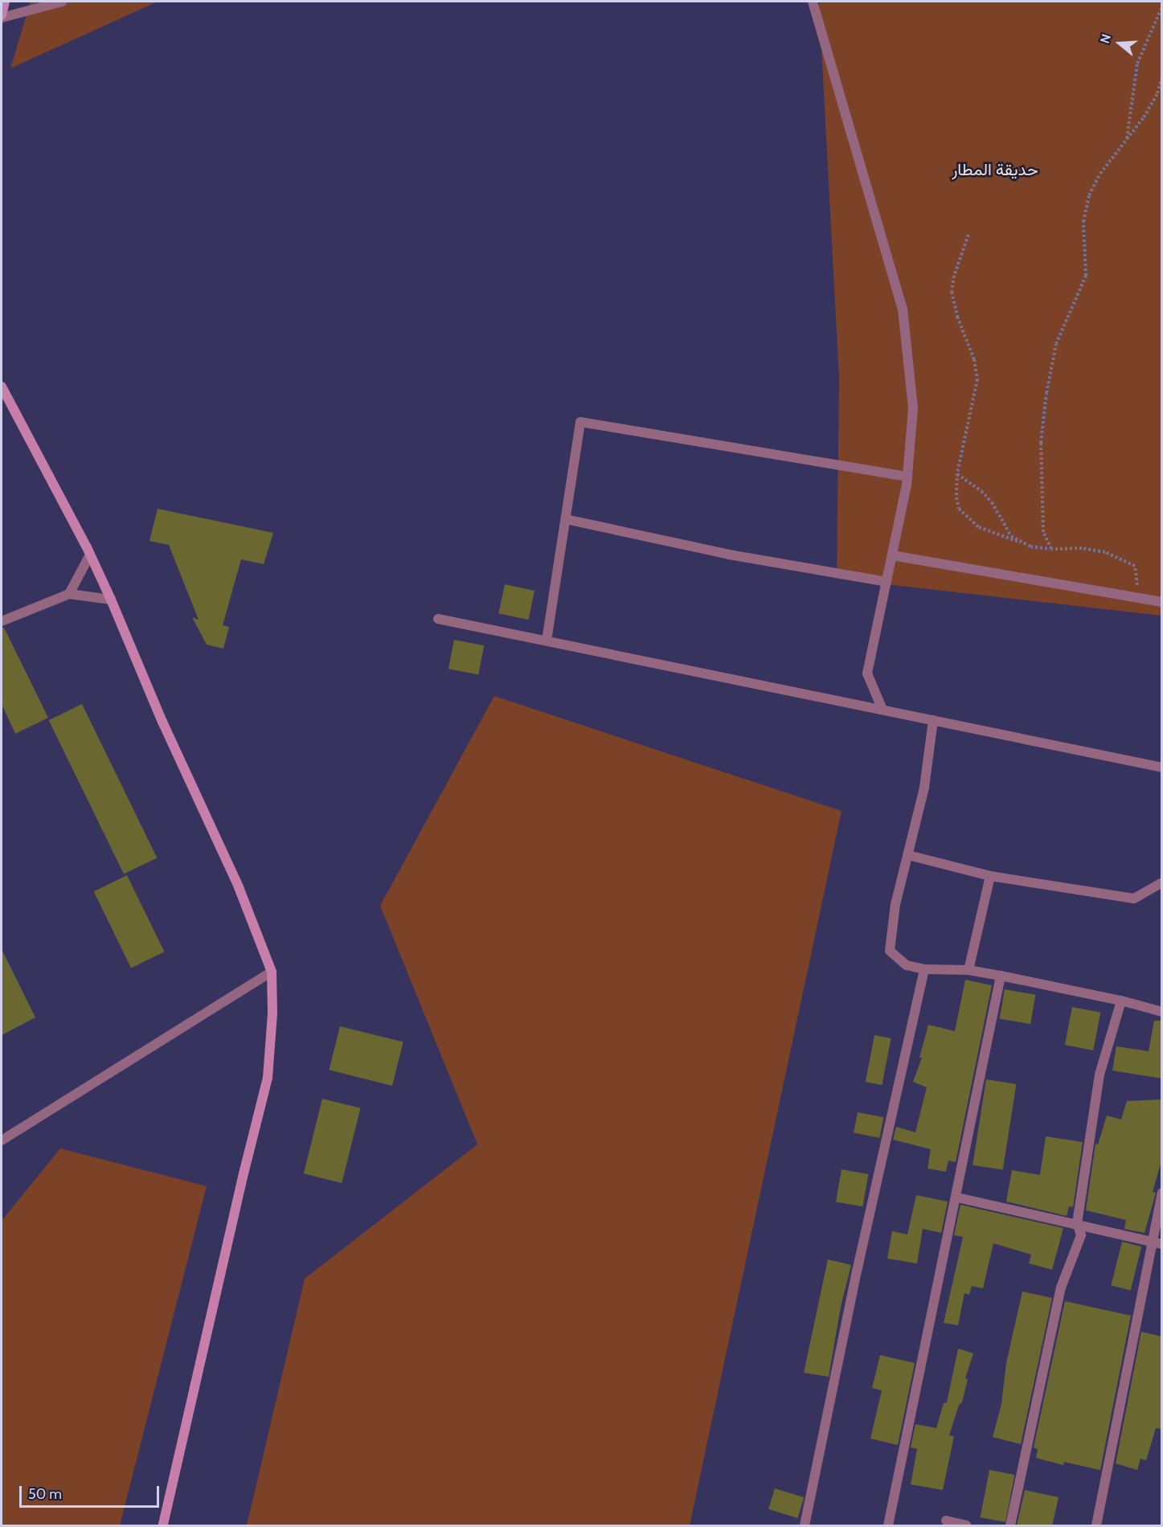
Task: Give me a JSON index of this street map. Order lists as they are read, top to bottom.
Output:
{
  "parks": ["حديقة المطار"],
  "scale_bar": "50 m",
  "north": "left"
}
